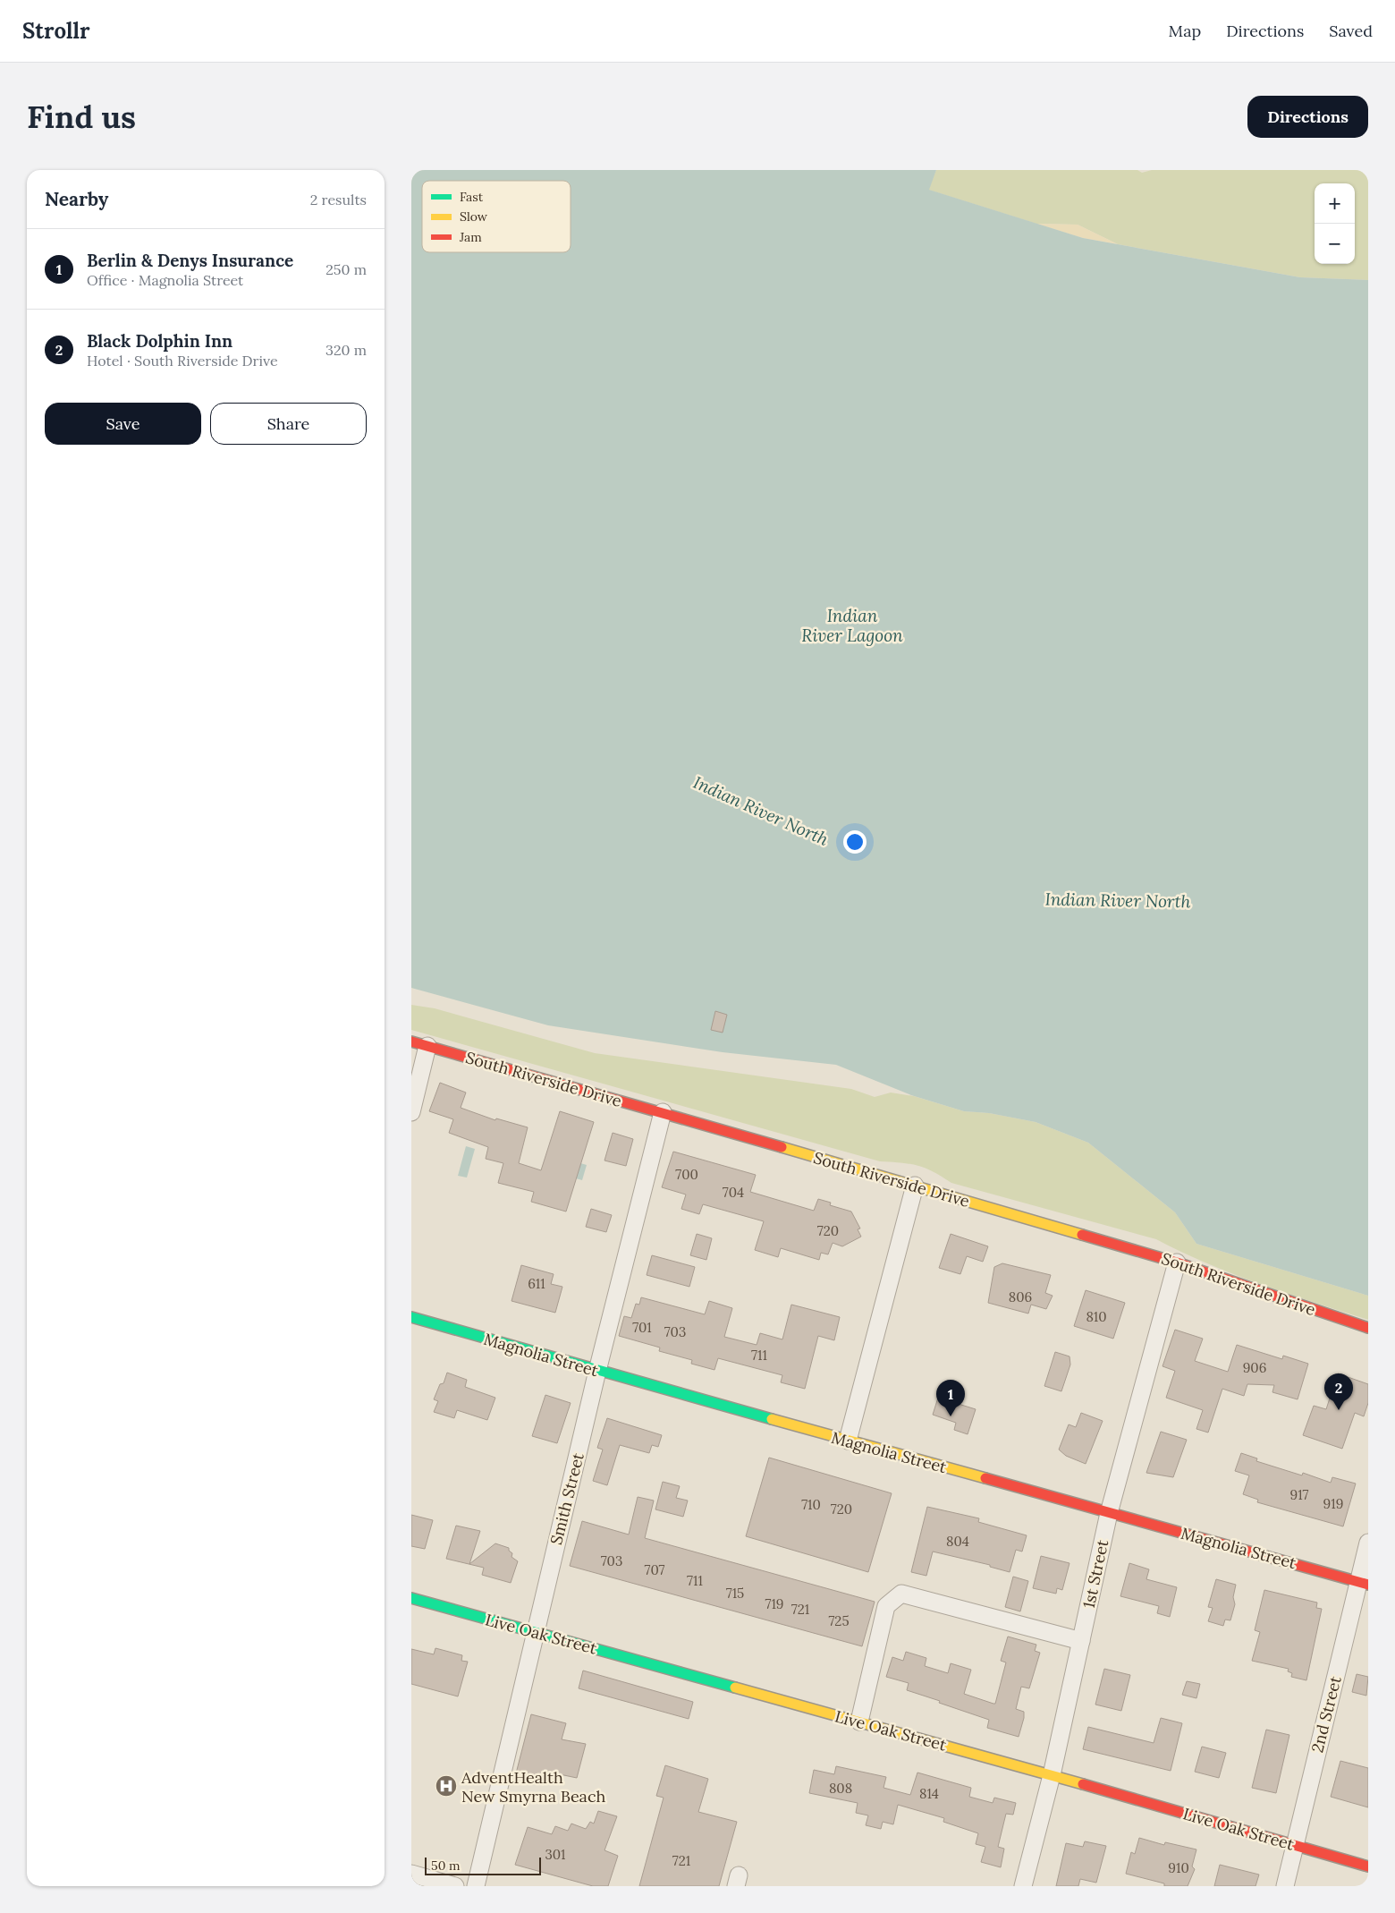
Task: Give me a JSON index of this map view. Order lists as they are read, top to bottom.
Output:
{
  "streets": {
    "street": [
      "South Riverside Drive",
      "Magnolia Street",
      "Smith Street",
      "1st Street",
      "Live Oak Street",
      "2nd Street"
    ]
  },
  "crossings": [
    ["South Riverside Drive", "Smith Street"],
    ["South Riverside Drive", "1st Street"],
    ["Magnolia Street", "Smith Street"],
    ["Magnolia Street", "1st Street"],
    ["Magnolia Street", "2nd Street"],
    ["Smith Street", "Live Oak Street"],
    ["1st Street", "Live Oak Street"],
    ["Live Oak Street", "2nd Street"]
  ],
  "water": ["Indian River Lagoon", "Indian River North"],
  "places": {
    "hospital": ["AdventHealth New Smyrna Beach"]
  },
  "house_numbers": [
    "700",
    "704",
    "720",
    "611",
    "806",
    "810",
    "701",
    "703",
    "711",
    "906",
    "917",
    "919",
    "710",
    "720",
    "804",
    "703",
    "707",
    "711",
    "715",
    "719",
    "721",
    "725",
    "808",
    "814",
    "301",
    "721",
    "910"
  ],
  "legend": ["Fast", "Slow", "Jam"],
  "scale_bar": "50 m",
  "page": {
    "header": "Strollr",
    "nav": ["Map", "Directions", "Saved"],
    "buttons": [
      "Directions",
      ["Save", "Share"]
    ],
    "title": "Find us",
    "heading": ["Nearby", "2 results"],
    "map_buttons": ["+", "−"],
    "list": [
      {
        "mark": "1",
        "name": "Berlin & Denys Insurance",
        "note": "Office · Magnolia Street",
        "value": "250 m"
      },
      {
        "mark": "2",
        "name": "Black Dolphin Inn",
        "note": "Hotel · South Riverside Drive",
        "value": "320 m"
      }
    ],
    "pins": ["2", "1"],
    "scale": "50 m"
  }
}
